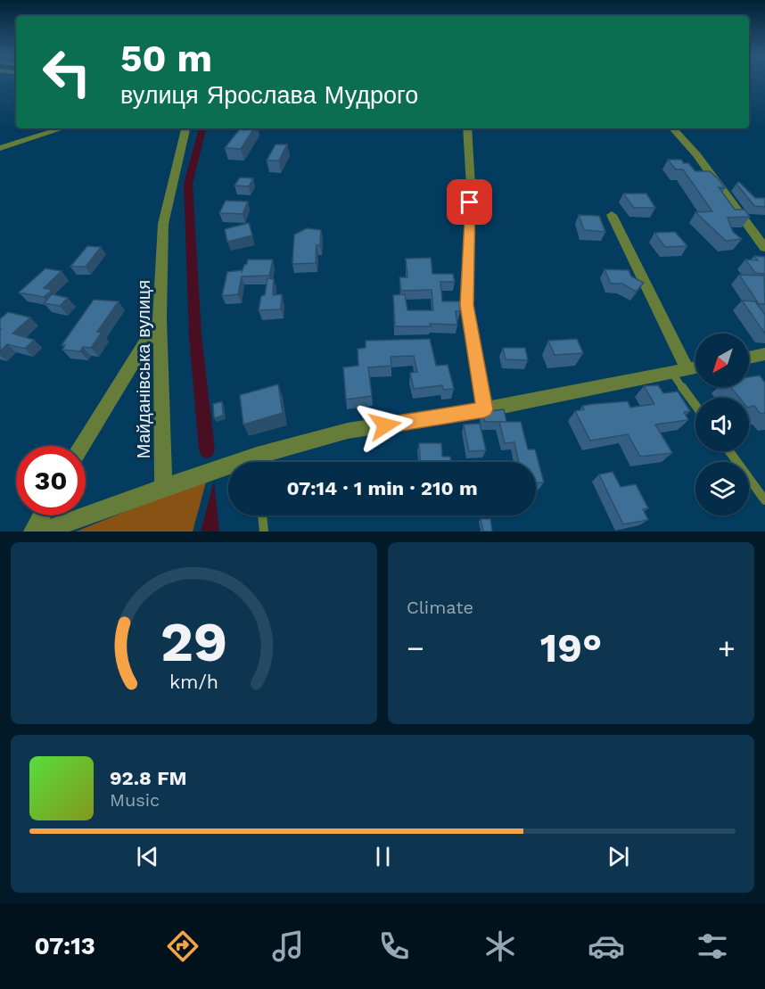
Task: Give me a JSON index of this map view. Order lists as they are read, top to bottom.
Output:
{
  "streets": {
    "street": ["Майданівська вулиця"]
  },
  "north": "bottom left",
  "page": {
    "turn": ["50 m", "вулиця Ярослава Мудрого"],
    "limit": "30",
    "trip": "07:14 · 1 min · 210 m",
    "tile": "Climate",
    "heat": ["−", "19°", "+"],
    "song": ["92.8 FM", "Music"],
    "tabs": "07:13",
    "gauge": ["29", "km/h"]
  }
}
